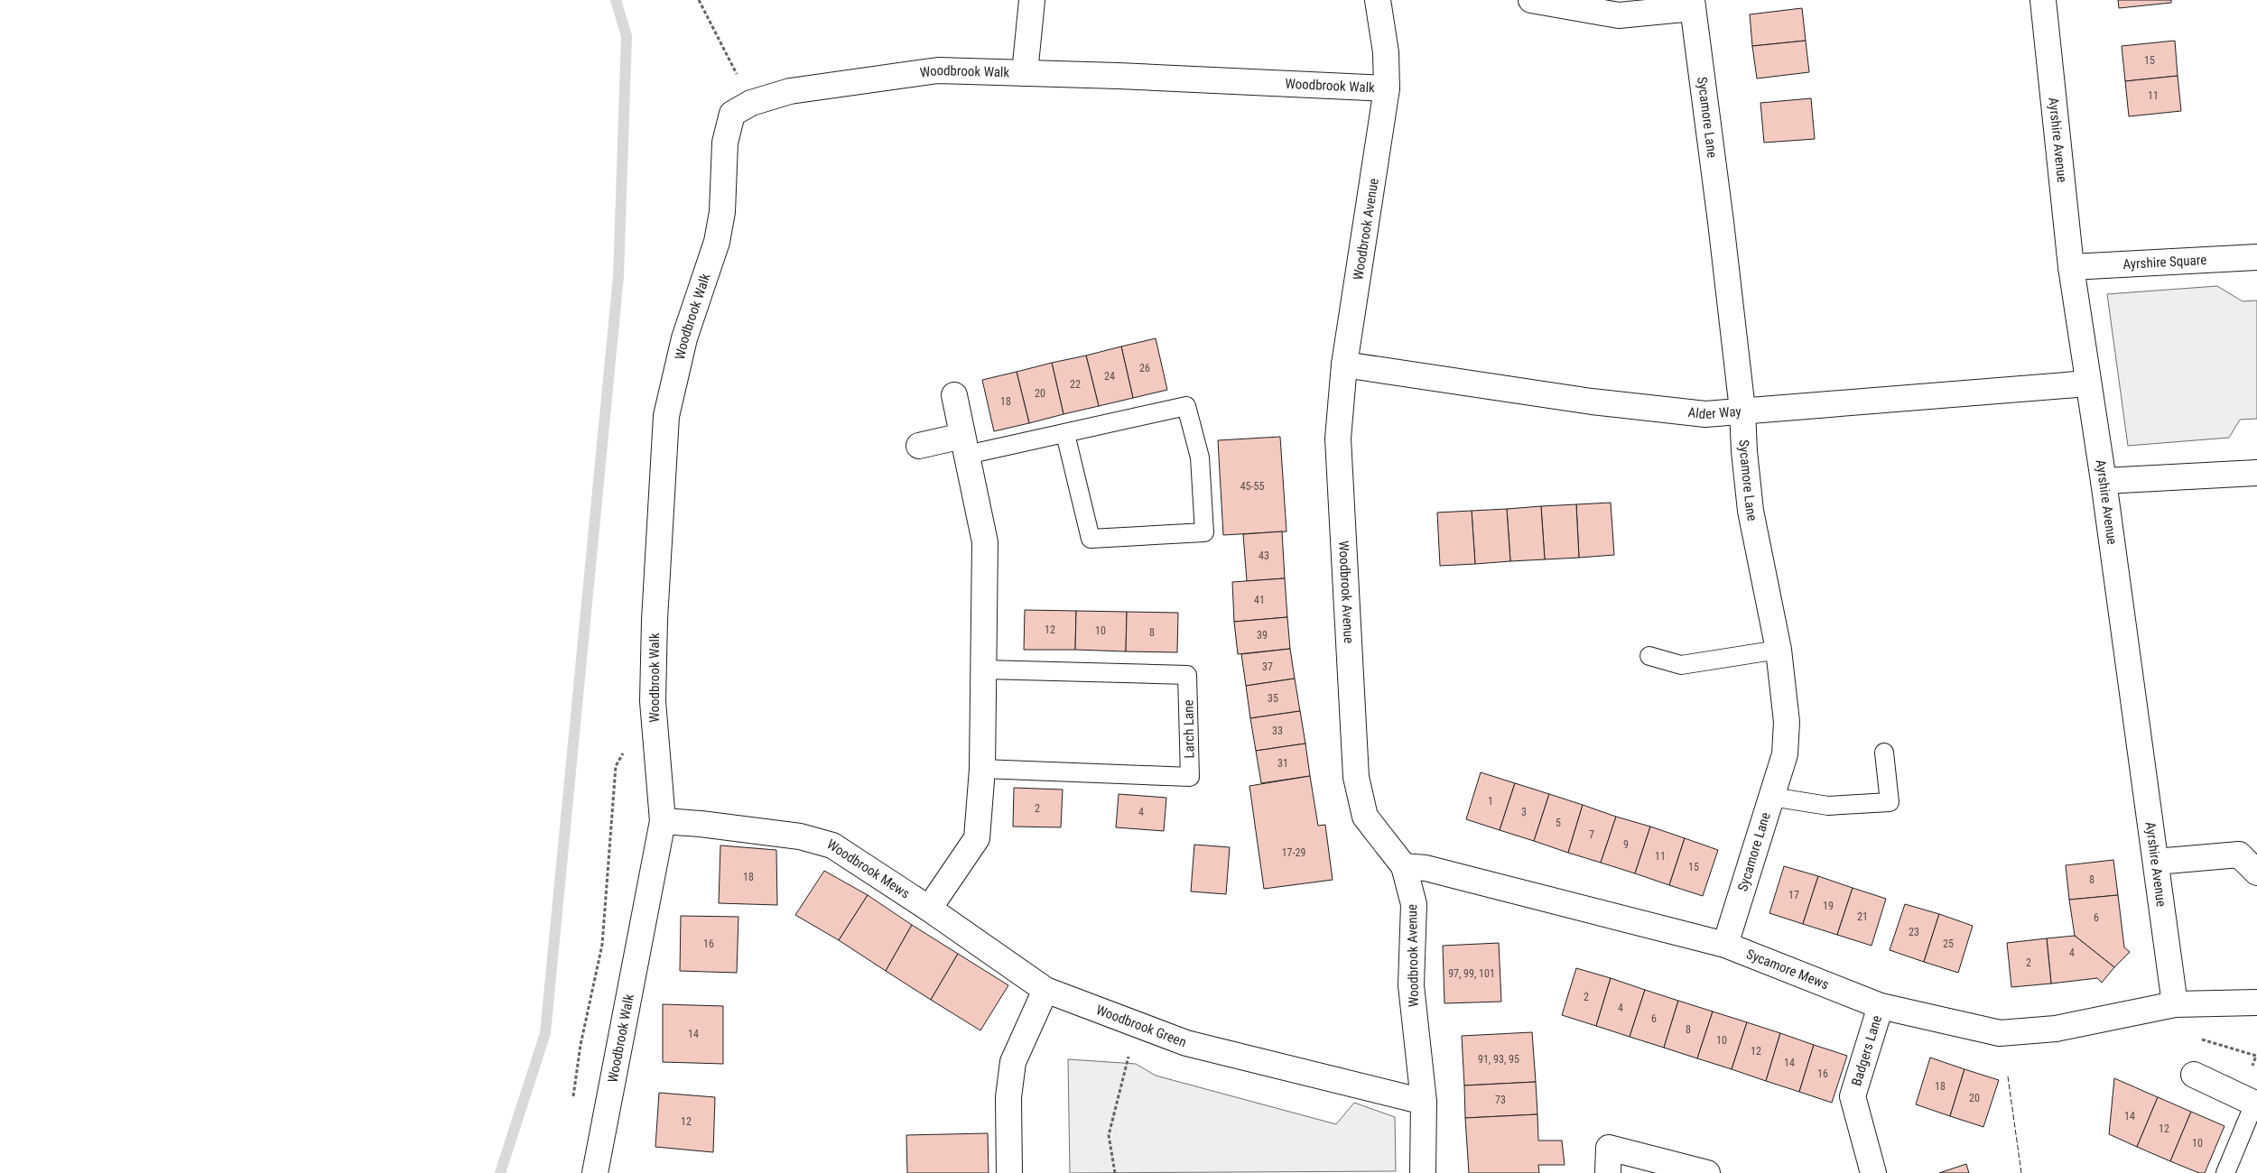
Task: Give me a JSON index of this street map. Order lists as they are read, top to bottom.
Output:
{
  "streets": {
    "street": [
      "Woodbrook Walk",
      "Sycamore Lane",
      "Ayrshire Avenue",
      "Woodbrook Avenue",
      "Ayrshire Square",
      "Alder Way",
      "Woodbrook Mews",
      "Sycamore Mews",
      "Woodbrook Green",
      "Badgers Lane"
    ],
    "lane": ["Larch Lane"]
  },
  "crossings": [
    ["Woodbrook Walk", "Woodbrook Avenue"],
    ["Woodbrook Walk", "Woodbrook Mews"],
    ["Sycamore Lane", "Alder Way"],
    ["Sycamore Lane", "Sycamore Mews"],
    ["Ayrshire Avenue", "Ayrshire Square"],
    ["Ayrshire Avenue", "Alder Way"],
    ["Ayrshire Avenue", "Sycamore Mews"],
    ["Woodbrook Avenue", "Alder Way"],
    ["Woodbrook Avenue", "Sycamore Mews"],
    ["Woodbrook Avenue", "Woodbrook Green"],
    ["Woodbrook Mews", "Woodbrook Green"],
    ["Sycamore Mews", "Badgers Lane"]
  ],
  "house_numbers": [
    "15",
    "11",
    "26",
    "24",
    "22",
    "20",
    "18",
    "45-55",
    "43",
    "41",
    "12",
    "10",
    "8",
    "39",
    "37",
    "35",
    "33",
    "31",
    "1",
    "2",
    "4",
    "3",
    "5",
    "7",
    "9",
    "17-29",
    "11",
    "15",
    "18",
    "8",
    "17",
    "19",
    "21",
    "6",
    "23",
    "16",
    "25",
    "4",
    "2",
    "97, 99, 101",
    "2",
    "4",
    "6",
    "8",
    "14",
    "10",
    "12",
    "91, 93, 95",
    "14",
    "16",
    "18",
    "20",
    "73",
    "14",
    "12",
    "12",
    "10"
  ]
}
